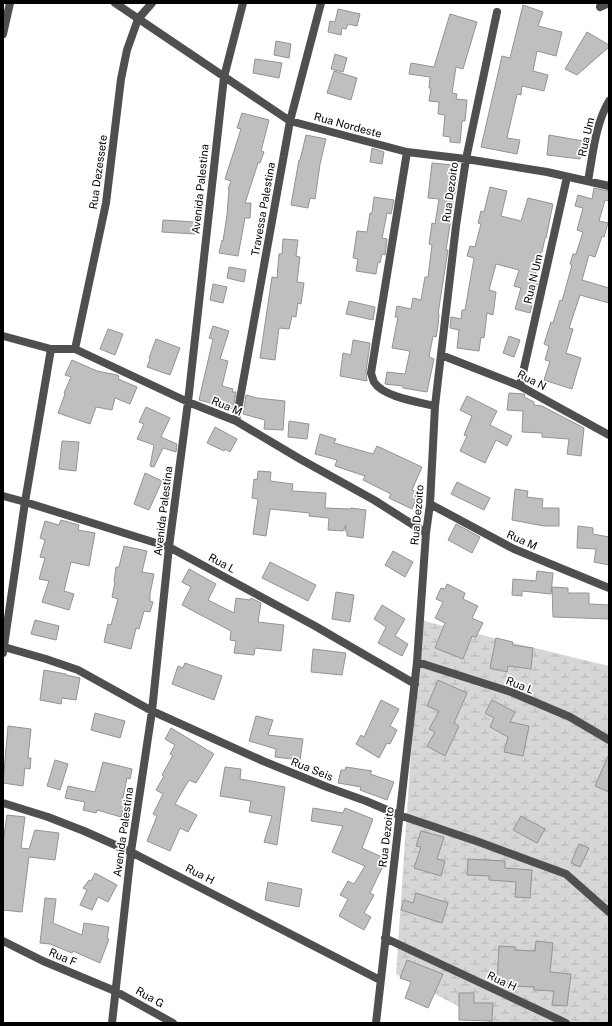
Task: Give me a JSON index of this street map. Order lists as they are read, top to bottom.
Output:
{
  "streets": {
    "street": [
      "Rua Nordeste",
      "Rua Um",
      "Rua Dezessete",
      "Avenida Palestina",
      "Rua Dezoito",
      "Travessa Palestina",
      "Rua N Um",
      "Rua N",
      "Rua M",
      "Rua L",
      "Rua Seis",
      "Rua H",
      "Rua F",
      "Rua G"
    ]
  },
  "crossings": [
    ["Rua Nordeste", "Rua Um"],
    ["Rua Nordeste", "Rua Dezessete"],
    ["Rua Nordeste", "Avenida Palestina"],
    ["Rua Nordeste", "Rua Dezoito"],
    ["Rua Nordeste", "Travessa Palestina"],
    ["Rua Nordeste", "Rua N Um"],
    ["Rua Dezessete", "Rua M"],
    ["Avenida Palestina", "Rua M"],
    ["Avenida Palestina", "Rua L"],
    ["Avenida Palestina", "Rua Seis"],
    ["Avenida Palestina", "Rua H"],
    ["Avenida Palestina", "Rua F"],
    ["Avenida Palestina", "Rua G"],
    ["Rua Dezoito", "Rua N"],
    ["Rua Dezoito", "Rua M"],
    ["Rua Dezoito", "Rua L"],
    ["Rua Dezoito", "Rua Seis"],
    ["Rua Dezoito", "Rua H"],
    ["Travessa Palestina", "Rua M"],
    ["Rua N Um", "Rua N"],
    ["Rua F", "Rua G"]
  ]
}
